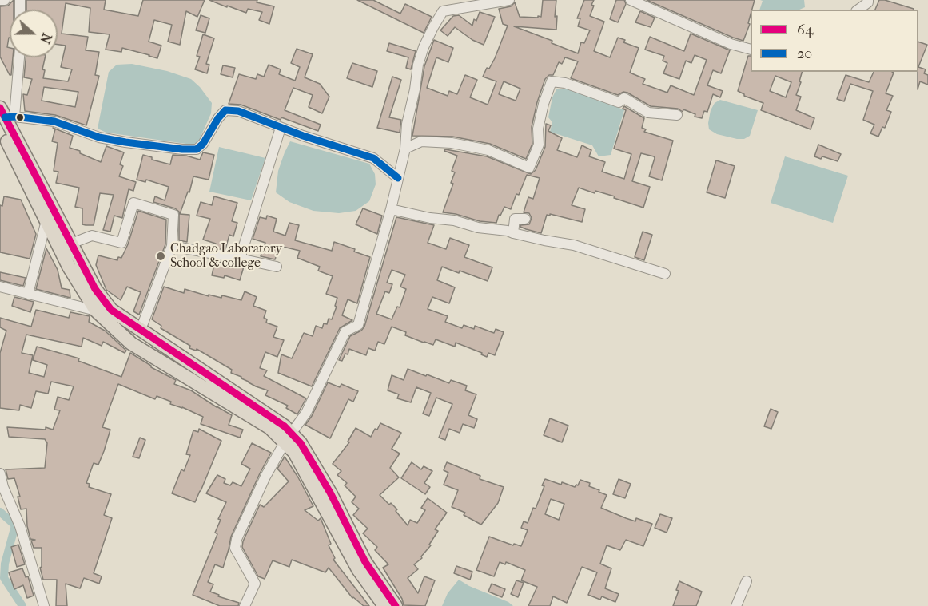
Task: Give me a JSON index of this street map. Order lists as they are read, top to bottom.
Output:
{
  "places": ["Chadgao Laboratory School & college"],
  "lines": ["transit line 64", "transit line 20"],
  "legend": ["64", "20"],
  "north": "right"
}
